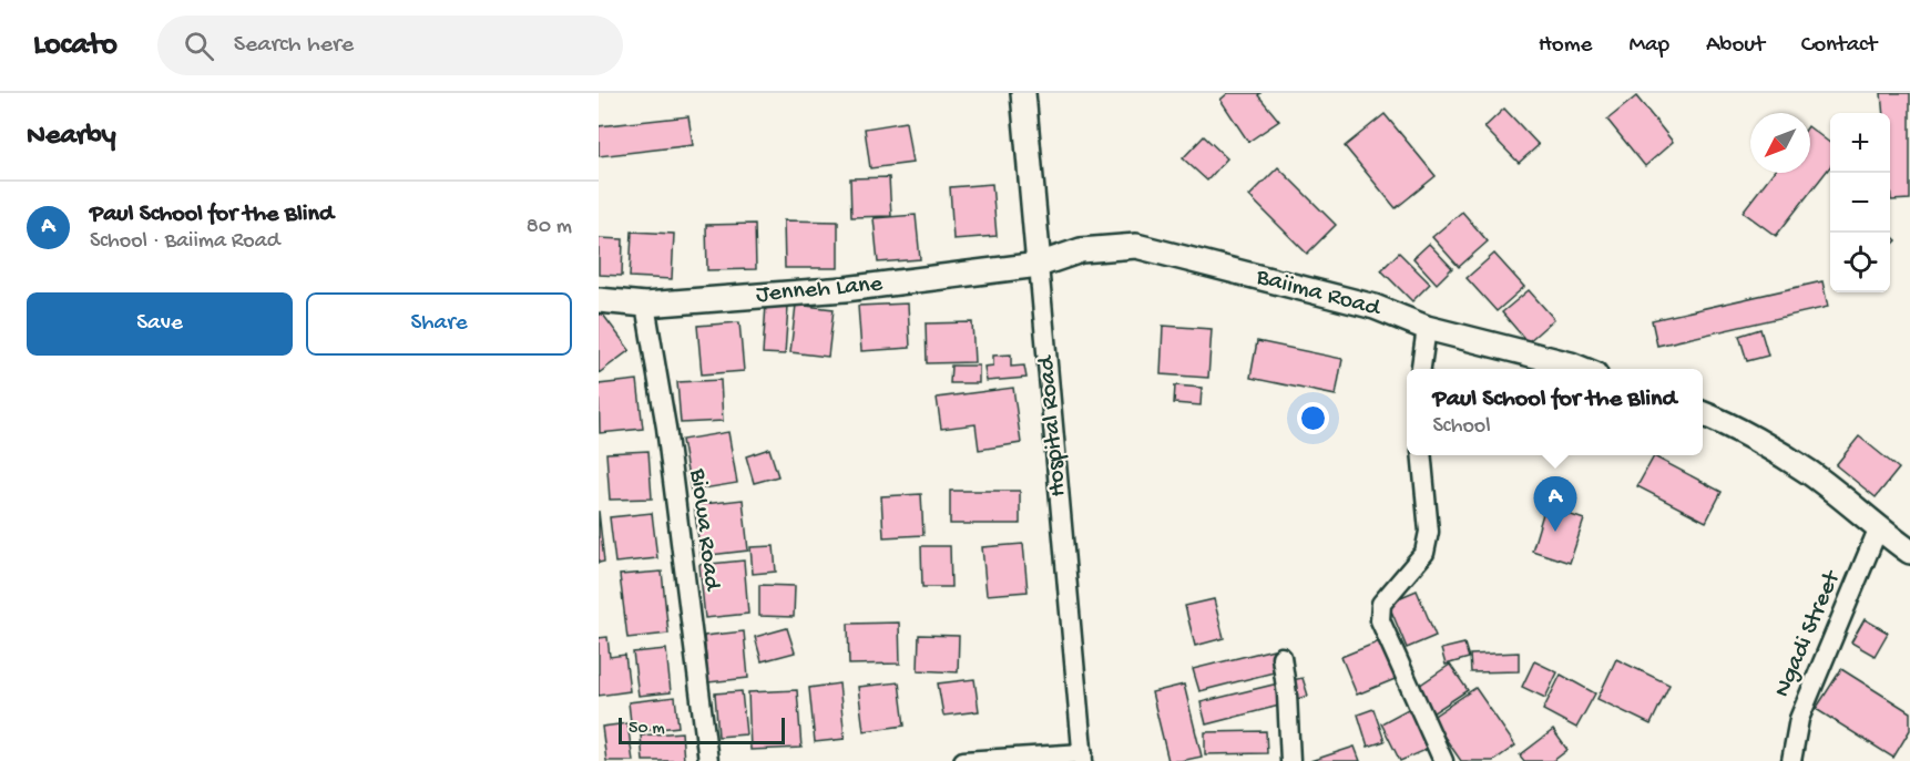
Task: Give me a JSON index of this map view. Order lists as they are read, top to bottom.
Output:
{
  "streets": {
    "street": [
      "Jenneh Lane",
      "Baiima Road",
      "Hospital Road",
      "Biowa Road",
      "Ngadi Street"
    ]
  },
  "crossings": [
    ["Jenneh Lane", "Baiima Road"],
    ["Jenneh Lane", "Hospital Road"],
    ["Jenneh Lane", "Biowa Road"],
    ["Baiima Road", "Hospital Road"]
  ],
  "scale_bar": "50 m",
  "north": "bottom left",
  "page": {
    "header": "Locato",
    "search": "Search here",
    "nav": [
      "Home",
      "Map",
      "About",
      "Contact"
    ],
    "heading": "Nearby",
    "map_buttons": ["+", "−"],
    "list": [
      {
        "mark": "A",
        "name": "Paul School for the Blind",
        "note": "School · Baiima Road",
        "value": "80 m"
      }
    ],
    "buttons": ["Save", "Share"],
    "popup": ["Paul School for the Blind", "School"],
    "pins": "A",
    "scale": "50 m"
  }
}
